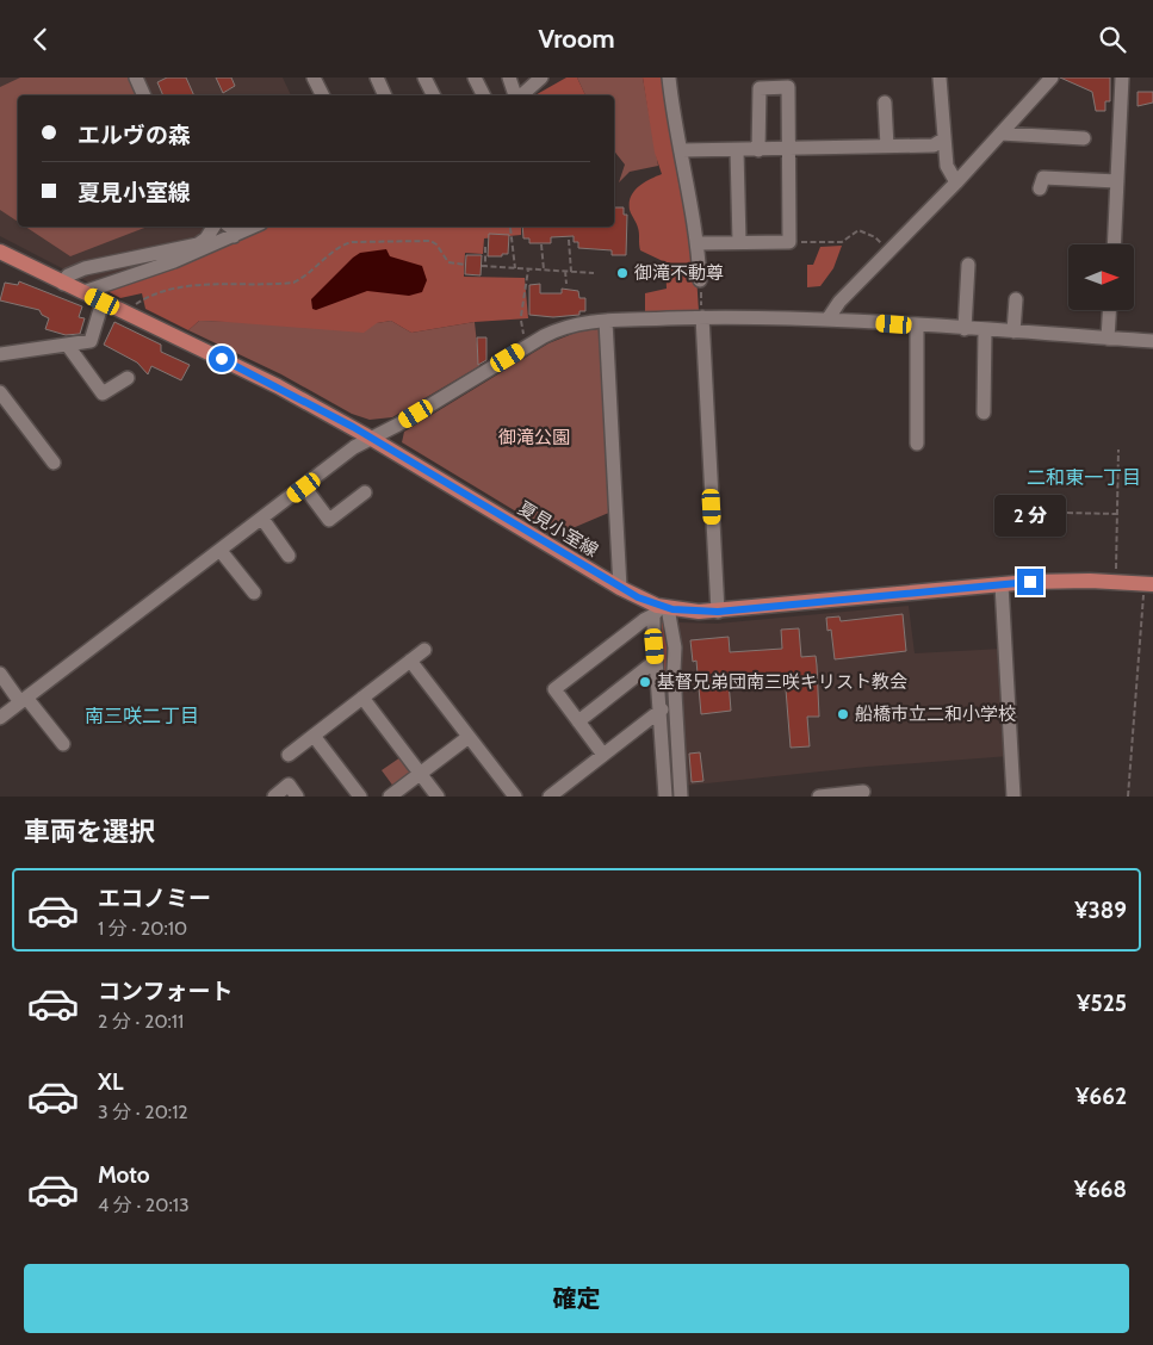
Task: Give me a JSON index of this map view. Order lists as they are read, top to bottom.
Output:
{
  "streets": {
    "main road": ["夏見小室線"]
  },
  "districts": ["二和東一丁目", "南三咲二丁目"],
  "parks": ["御滝公園"],
  "places": ["御滝不動尊", "基督兄弟団南三咲キリスト教会", "船橋市立二和小学校"],
  "north": "right",
  "page": {
    "header": "Vroom",
    "banner": ["エルヴの森", "夏見小室線"],
    "bubble": "2 分",
    "heading": "車両を選択",
    "list": [
      {
        "name": "エコノミー",
        "note": "1 分 · 20:10",
        "value": "¥389"
      },
      {
        "name": "コンフォート",
        "note": "2 分 · 20:11",
        "value": "¥525"
      },
      {
        "name": "XL",
        "note": "3 分 · 20:12",
        "value": "¥662"
      },
      {
        "name": "Moto",
        "note": "4 分 · 20:13",
        "value": "¥668"
      }
    ],
    "buttons": "確定"
  }
}
